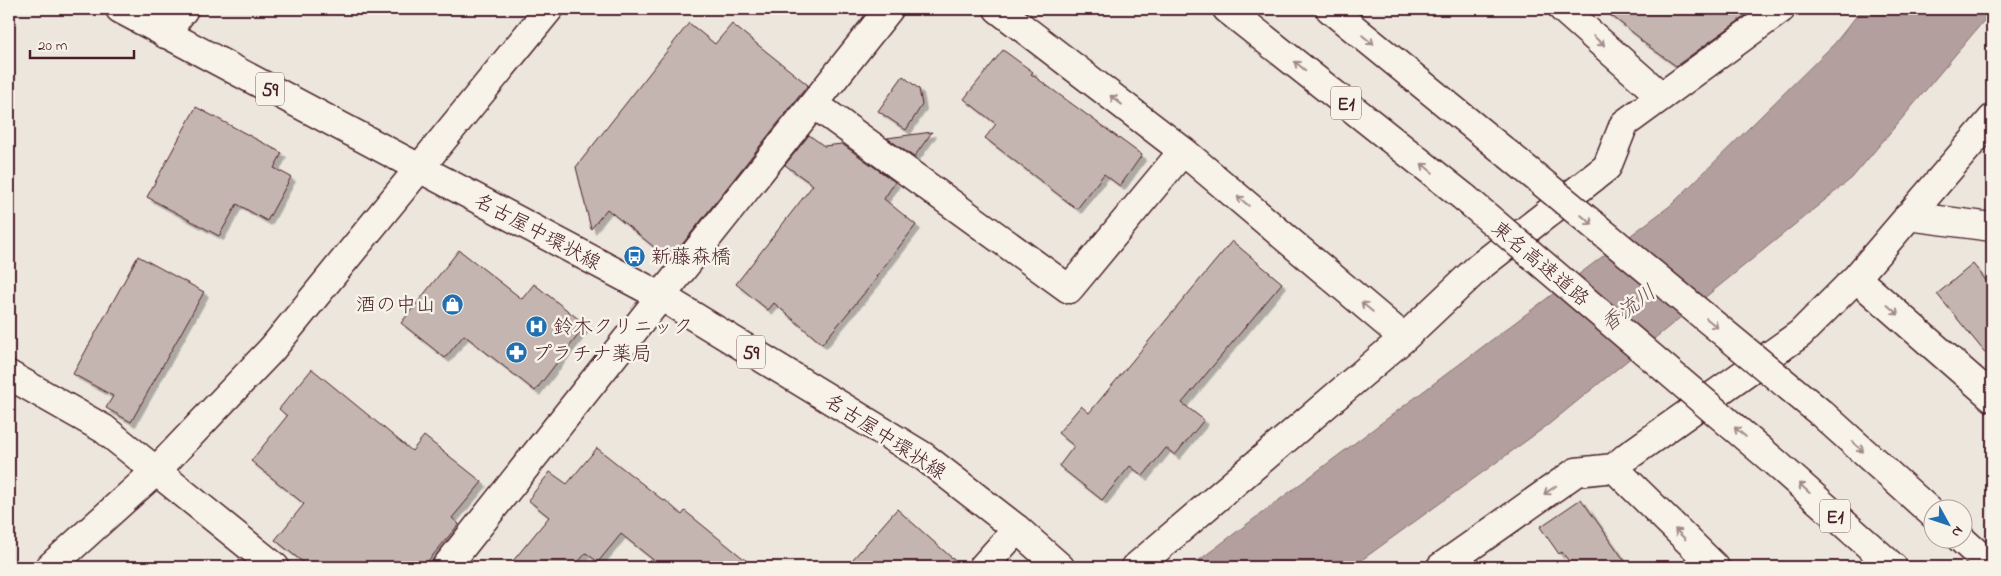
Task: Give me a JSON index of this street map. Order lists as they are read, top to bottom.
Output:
{
  "streets": {
    "main road": [
      "59",
      "E1",
      "名古屋中環状線",
      "東名高速道路"
    ]
  },
  "water": ["香流川"],
  "places": {
    "bus stop": ["新藤森橋"],
    "shop": ["酒の中山"],
    "hospital": ["鈴木クリニック"],
    "pharmacy": ["プラチナ薬局"]
  },
  "scale_bar": "20 m",
  "north": "bottom right"
}
